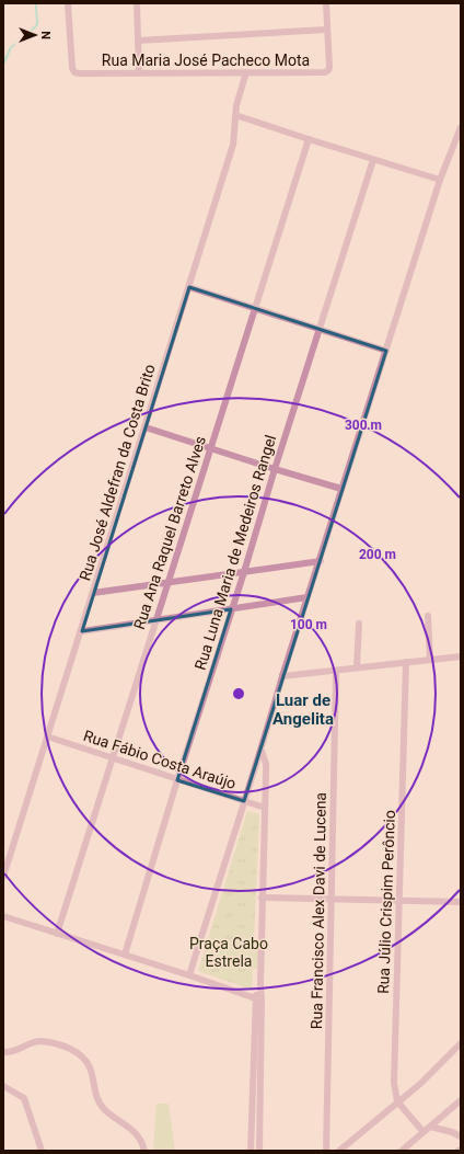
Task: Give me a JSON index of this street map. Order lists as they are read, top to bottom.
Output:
{
  "streets": {
    "street": [
      "Rua Maria José Pacheco Mota",
      "Rua José Aldefran da Costa Brito",
      "Rua Ana Raquel Barreto Alves",
      "Rua Luna Maria de Medeiros Rangel",
      "Rua Fábio Costa Araújo",
      "Rua Júlio Crispim Perôncio",
      "Rua Francisco Alex Davi de Lucena"
    ]
  },
  "crossings": [
    ["Rua Maria José Pacheco Mota", "Rua José Aldefran da Costa Brito"],
    ["Rua José Aldefran da Costa Brito", "Rua Fábio Costa Araújo"],
    ["Rua Ana Raquel Barreto Alves", "Rua Fábio Costa Araújo"],
    ["Rua Luna Maria de Medeiros Rangel", "Rua Fábio Costa Araújo"]
  ],
  "districts": ["Luar de Angelita"],
  "parks": ["Praça Cabo Estrela"],
  "north": "right",
  "rings": ["300 m", "200 m", "100 m"]
}
